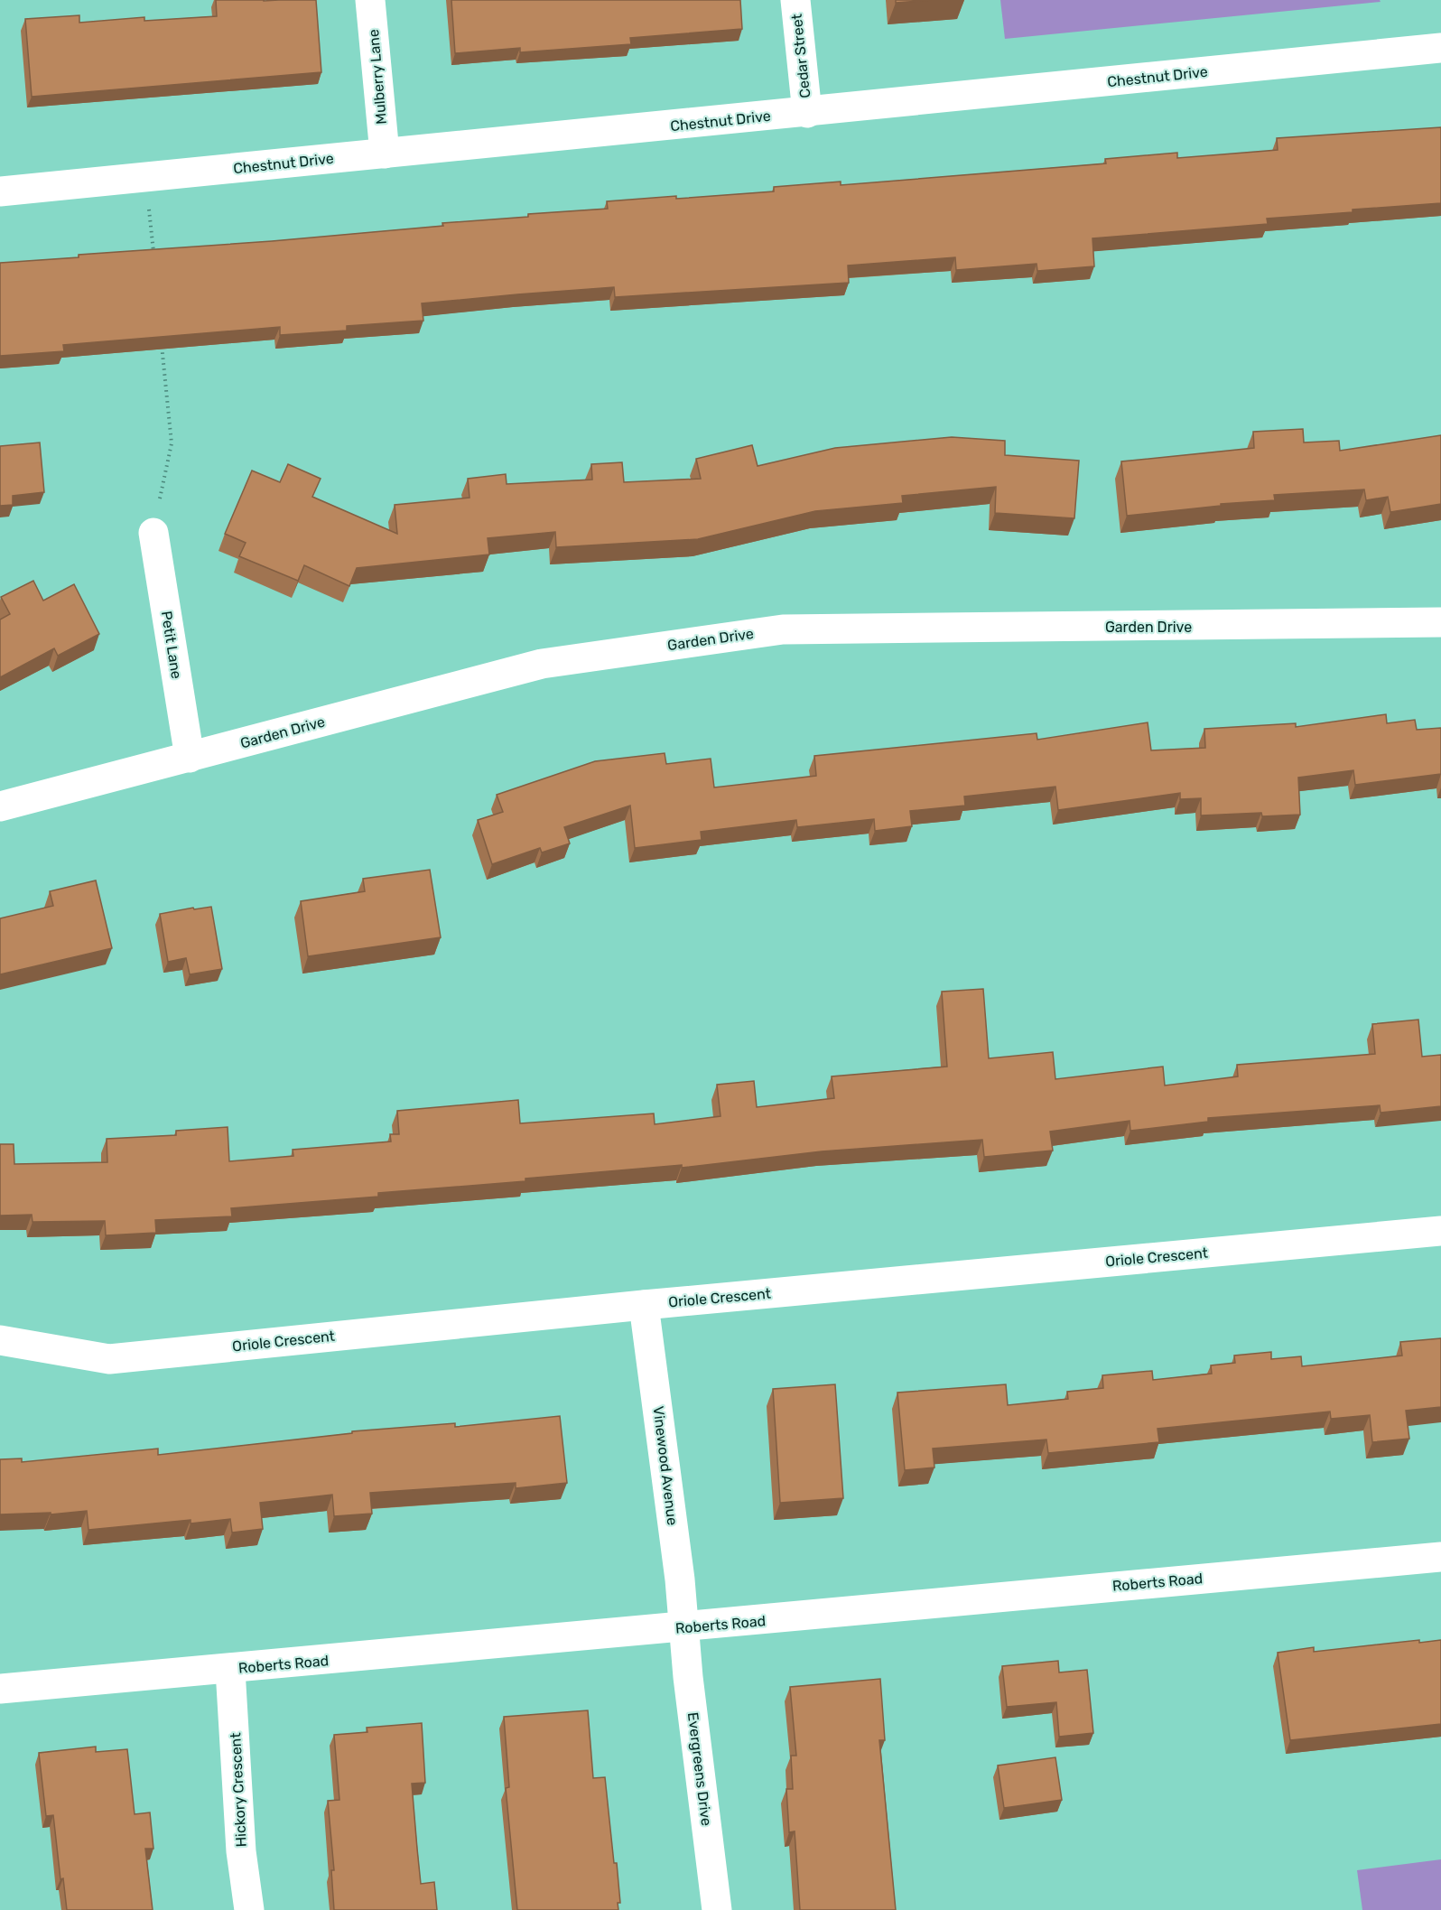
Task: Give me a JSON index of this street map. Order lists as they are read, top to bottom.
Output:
{
  "streets": {
    "street": [
      "Cedar Street",
      "Mulberry Lane",
      "Chestnut Drive",
      "Garden Drive",
      "Petit Lane",
      "Oriole Crescent",
      "Vinewood Avenue",
      "Roberts Road",
      "Evergreens Drive",
      "Hickory Crescent"
    ]
  },
  "crossings": [
    ["Cedar Street", "Chestnut Drive"],
    ["Mulberry Lane", "Chestnut Drive"],
    ["Garden Drive", "Petit Lane"],
    ["Oriole Crescent", "Vinewood Avenue"],
    ["Vinewood Avenue", "Roberts Road"],
    ["Vinewood Avenue", "Evergreens Drive"],
    ["Roberts Road", "Evergreens Drive"],
    ["Roberts Road", "Hickory Crescent"]
  ]
}
